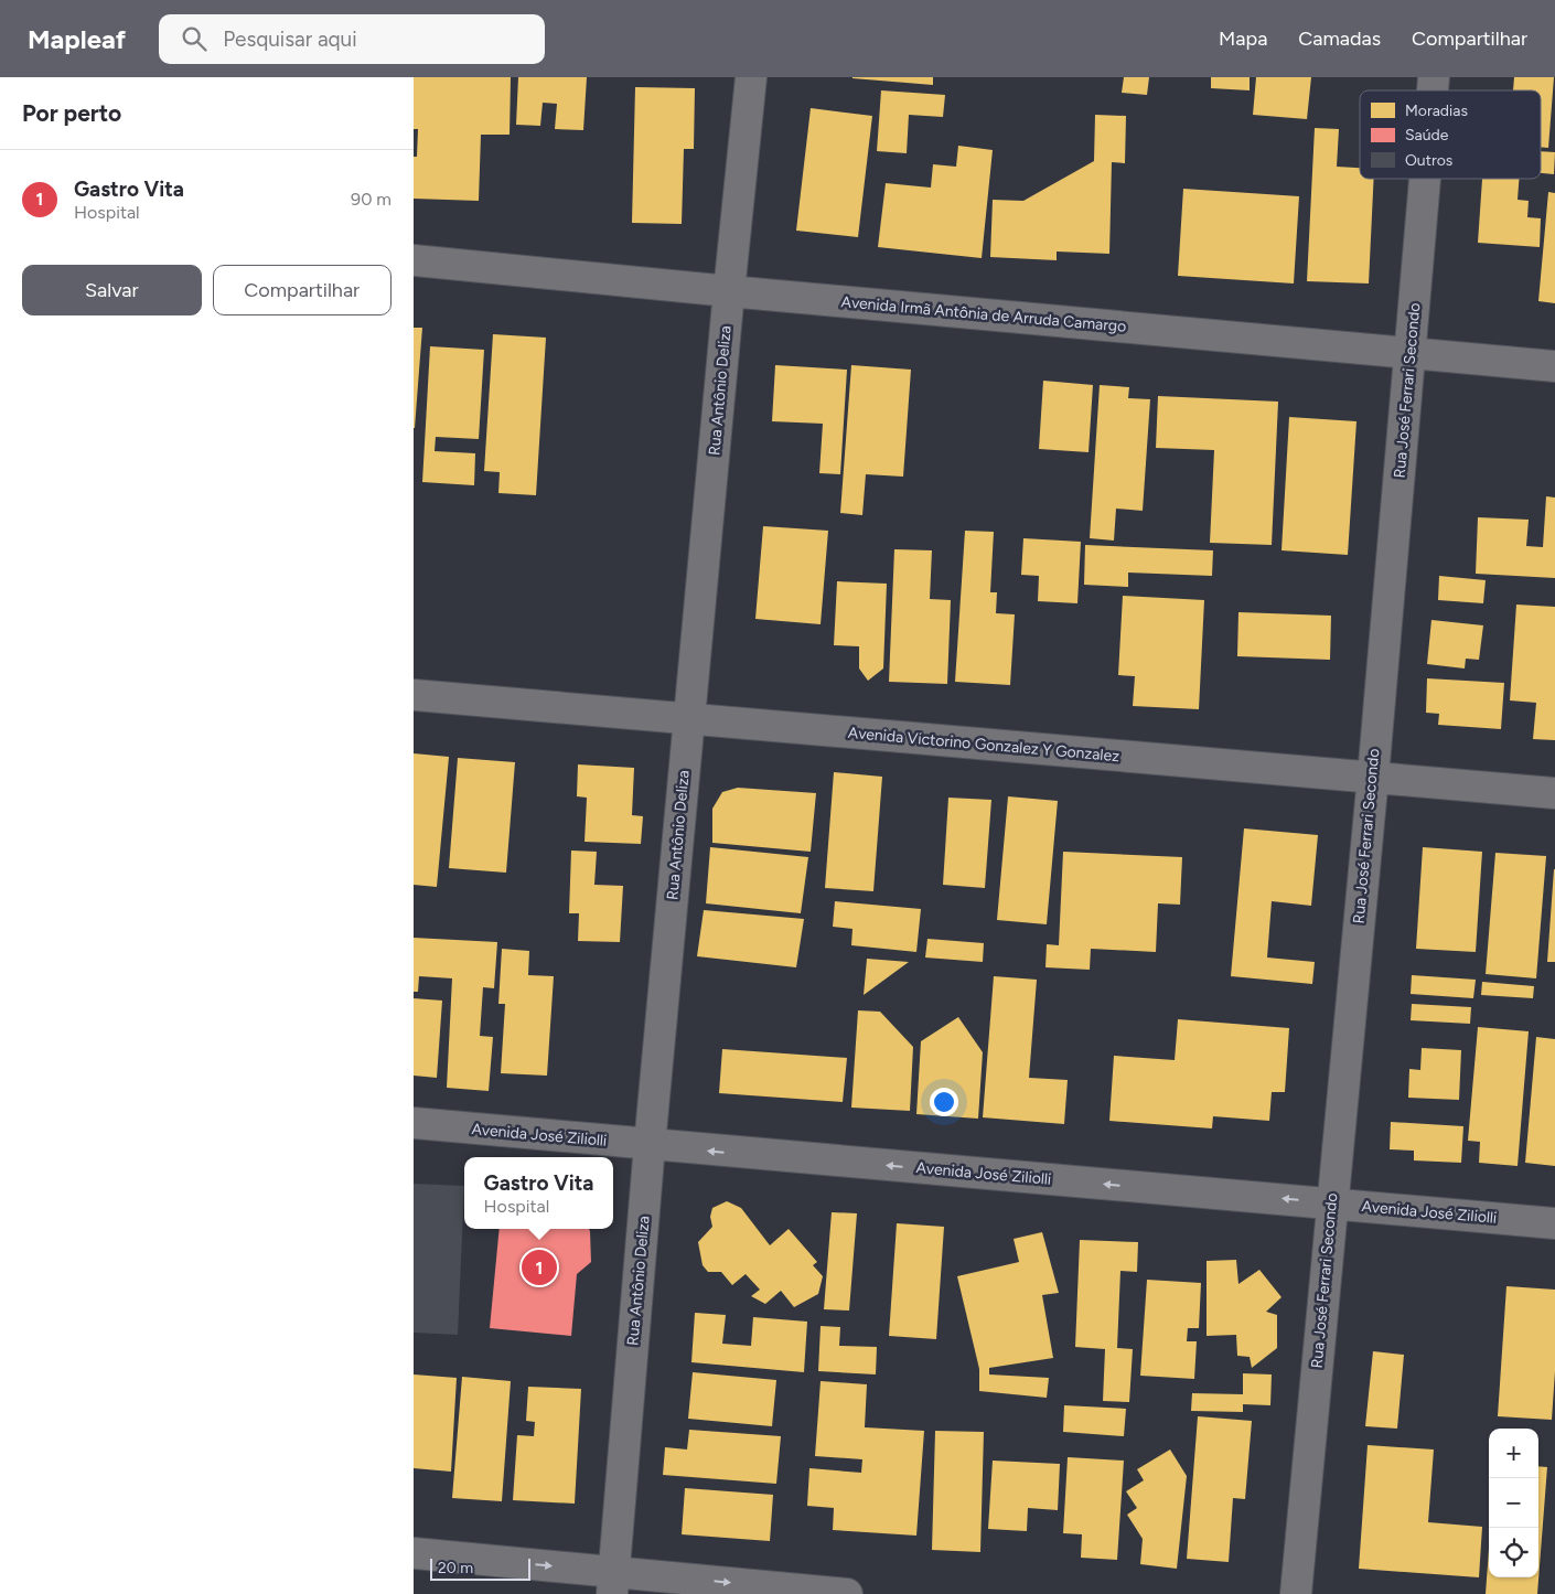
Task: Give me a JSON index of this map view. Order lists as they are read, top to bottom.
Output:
{
  "streets": {
    "street": [
      "Avenida Irmã Antônia de Arruda Camargo",
      "Rua Antônio Deliza",
      "Rua José Ferrari Secondo",
      "Avenida Victorino Gonzalez Y Gonzalez",
      "Avenida José Ziliolli"
    ]
  },
  "crossings": [
    ["Avenida Irmã Antônia de Arruda Camargo", "Rua Antônio Deliza"],
    ["Avenida Irmã Antônia de Arruda Camargo", "Rua José Ferrari Secondo"],
    ["Rua Antônio Deliza", "Avenida Victorino Gonzalez Y Gonzalez"],
    ["Rua Antônio Deliza", "Avenida José Ziliolli"],
    ["Rua José Ferrari Secondo", "Avenida Victorino Gonzalez Y Gonzalez"],
    ["Rua José Ferrari Secondo", "Avenida José Ziliolli"]
  ],
  "one_way": ["Avenida José Ziliolli"],
  "legend": ["Moradias", "Saúde", "Outros"],
  "scale_bar": "20 m",
  "page": {
    "header": "Mapleaf",
    "search": "Pesquisar aqui",
    "nav": ["Mapa", "Camadas", "Compartilhar"],
    "heading": "Por perto",
    "list": [
      {
        "mark": "1",
        "name": "Gastro Vita",
        "note": "Hospital",
        "value": "90 m"
      }
    ],
    "buttons": ["Salvar", "Compartilhar"],
    "popup": ["Gastro Vita", "Hospital"],
    "pins": "1",
    "map_buttons": ["+", "−"],
    "scale": "20 m"
  }
}
